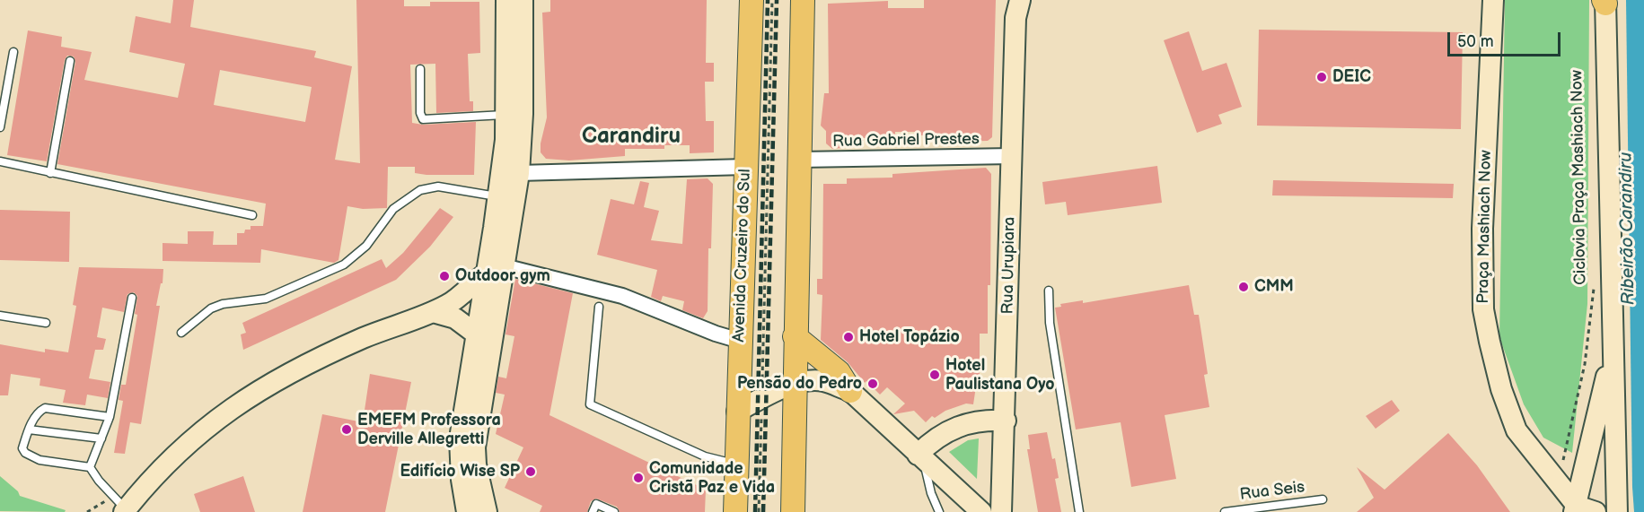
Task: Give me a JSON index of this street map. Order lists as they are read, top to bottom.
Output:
{
  "streets": {
    "main road": ["Avenida Cruzeiro do Sul"],
    "street": ["Rua Gabriel Prestes", "Praça Mashiach Now", "Rua Urupiara"],
    "lane": ["Rua Seis"],
    "path": ["Ciclovia Praça Mashiach Now"]
  },
  "crossings": [
    ["Rua Gabriel Prestes", "Rua Urupiara"]
  ],
  "districts": ["Carandiru"],
  "water": ["Ribeirão Carandiru"],
  "places": [
    "DEIC",
    "Outdoor gym",
    "CMM",
    "Hotel Topázio",
    "Hotel Paulistana Oyo",
    "Pensão do Pedro",
    "EMEFM Professora Derville Allegretti",
    "Edifício Wise SP",
    "Comunidade Cristã Paz e Vida"
  ],
  "scale_bar": "50 m"
}
